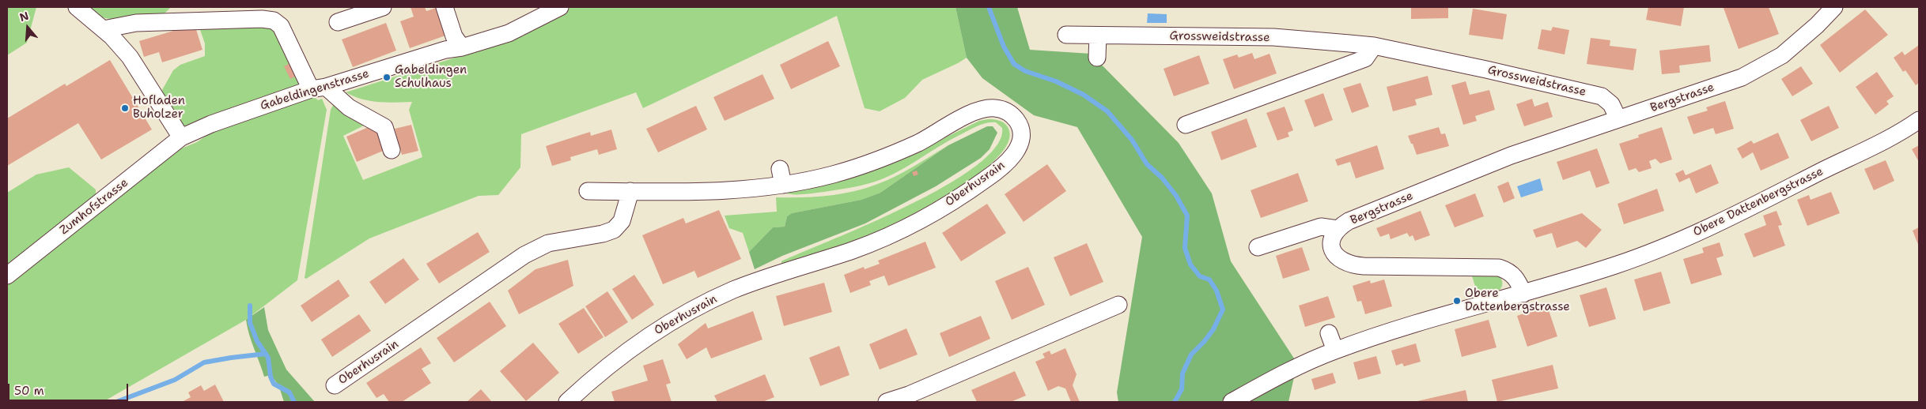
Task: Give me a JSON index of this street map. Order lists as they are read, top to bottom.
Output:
{
  "streets": {
    "street": [
      "Grossweidstrasse",
      "Gabeldingenstrasse",
      "Bergstrasse",
      "Oberhusrain",
      "Obere Dattenbergstrasse",
      "Zumhofstrasse"
    ]
  },
  "crossings": [
    ["Grossweidstrasse", "Bergstrasse"],
    ["Gabeldingenstrasse", "Zumhofstrasse"],
    ["Bergstrasse", "Obere Dattenbergstrasse"]
  ],
  "places": ["Gabeldingen Schulhaus", "Hofladen Buholzer", "Obere Dattenbergstrasse"],
  "scale_bar": "50 m",
  "north": "top"
}
